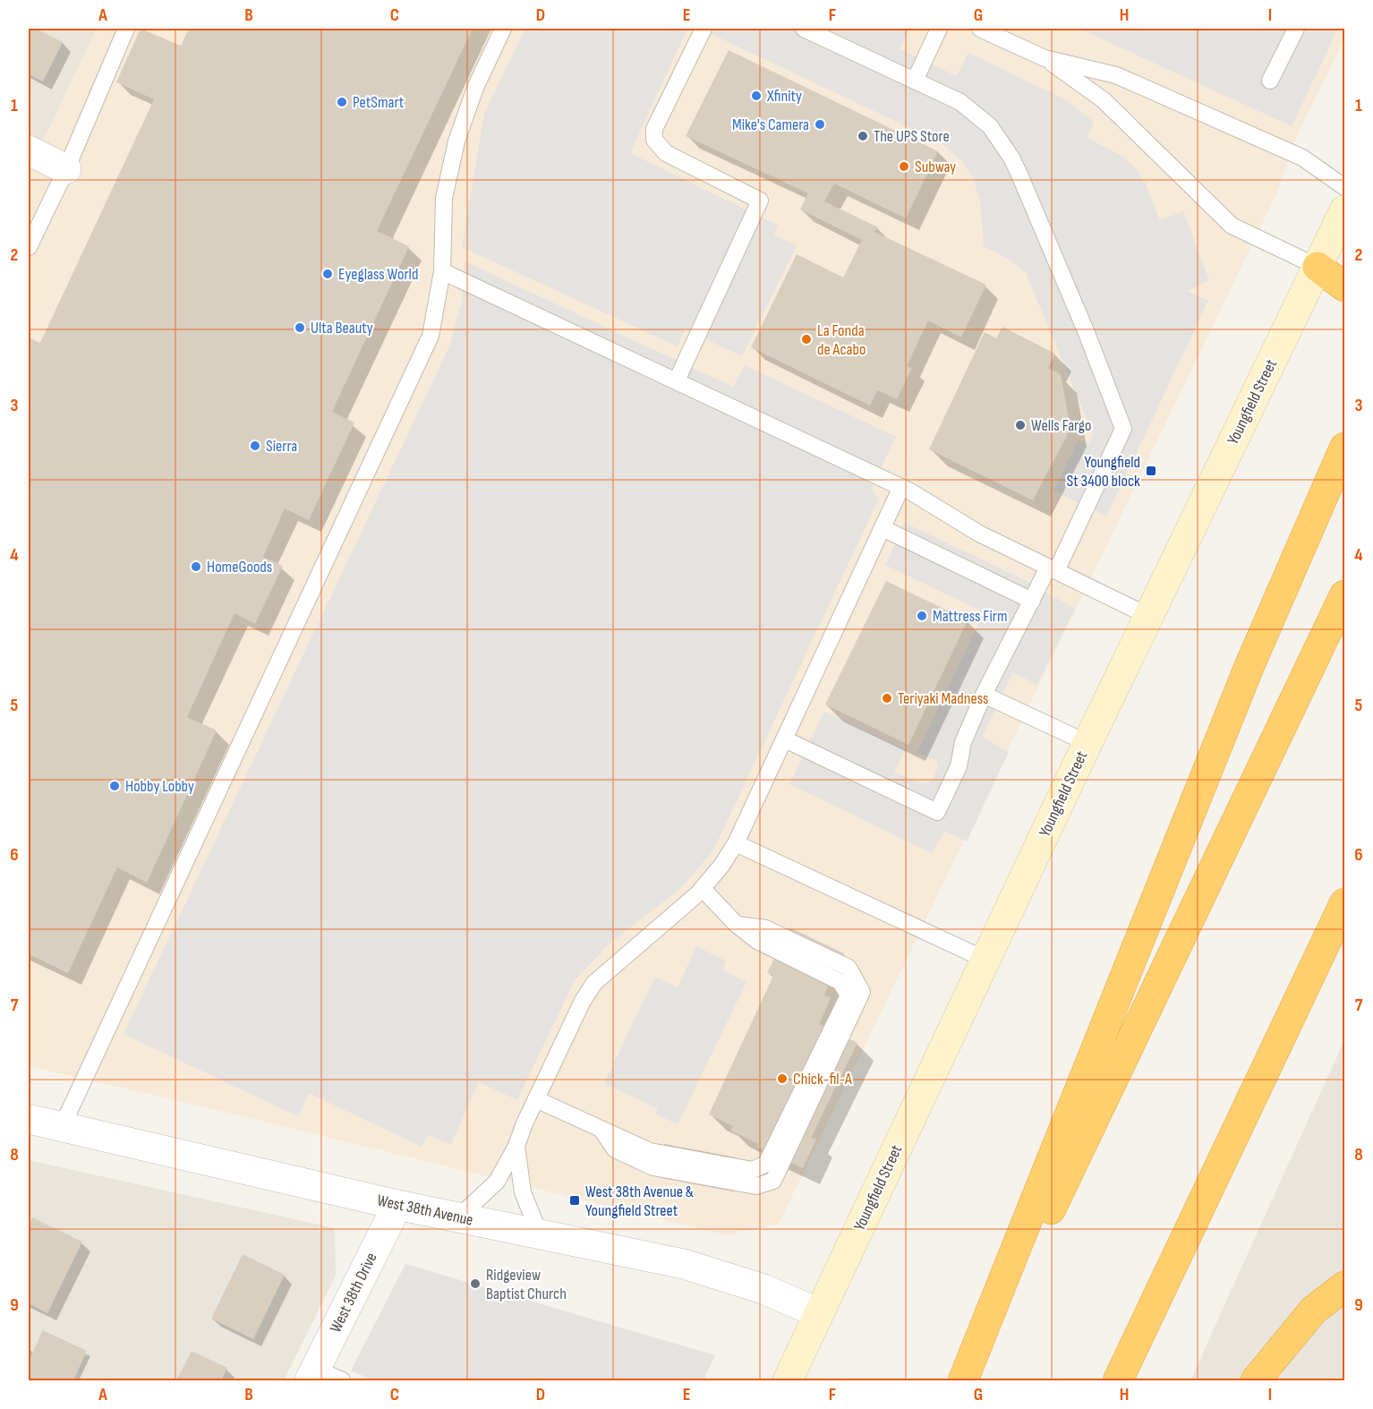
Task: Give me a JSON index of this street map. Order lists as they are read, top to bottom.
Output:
{
  "streets": {
    "main road": ["Youngfield Street"],
    "street": ["West 38th Avenue", "West 38th Drive"]
  },
  "crossings": [
    ["Youngfield Street", "West 38th Avenue"],
    ["West 38th Avenue", "West 38th Drive"]
  ],
  "places": {
    "other": [
      "Xfinity",
      "PetSmart",
      "Mike's Camera",
      "The UPS Store",
      "Subway",
      "Eyeglass World",
      "Ulta Beauty",
      "La Fonda de Acabo",
      "Wells Fargo",
      "Sierra",
      "HomeGoods",
      "Mattress Firm",
      "Teriyaki Madness",
      "Hobby Lobby",
      "Chick-fil-A",
      "Ridgeview Baptist Church"
    ],
    "transit": ["Youngfield St 3400 block", "West 38th Avenue & Youngfield Street"]
  },
  "grid": {
    "columns": [
      "A",
      "B",
      "C",
      "D",
      "E",
      "F",
      "G",
      "H",
      "I"
    ],
    "rows": [
      "1",
      "2",
      "3",
      "4",
      "5",
      "6",
      "7",
      "8",
      "9"
    ]
  }
}
